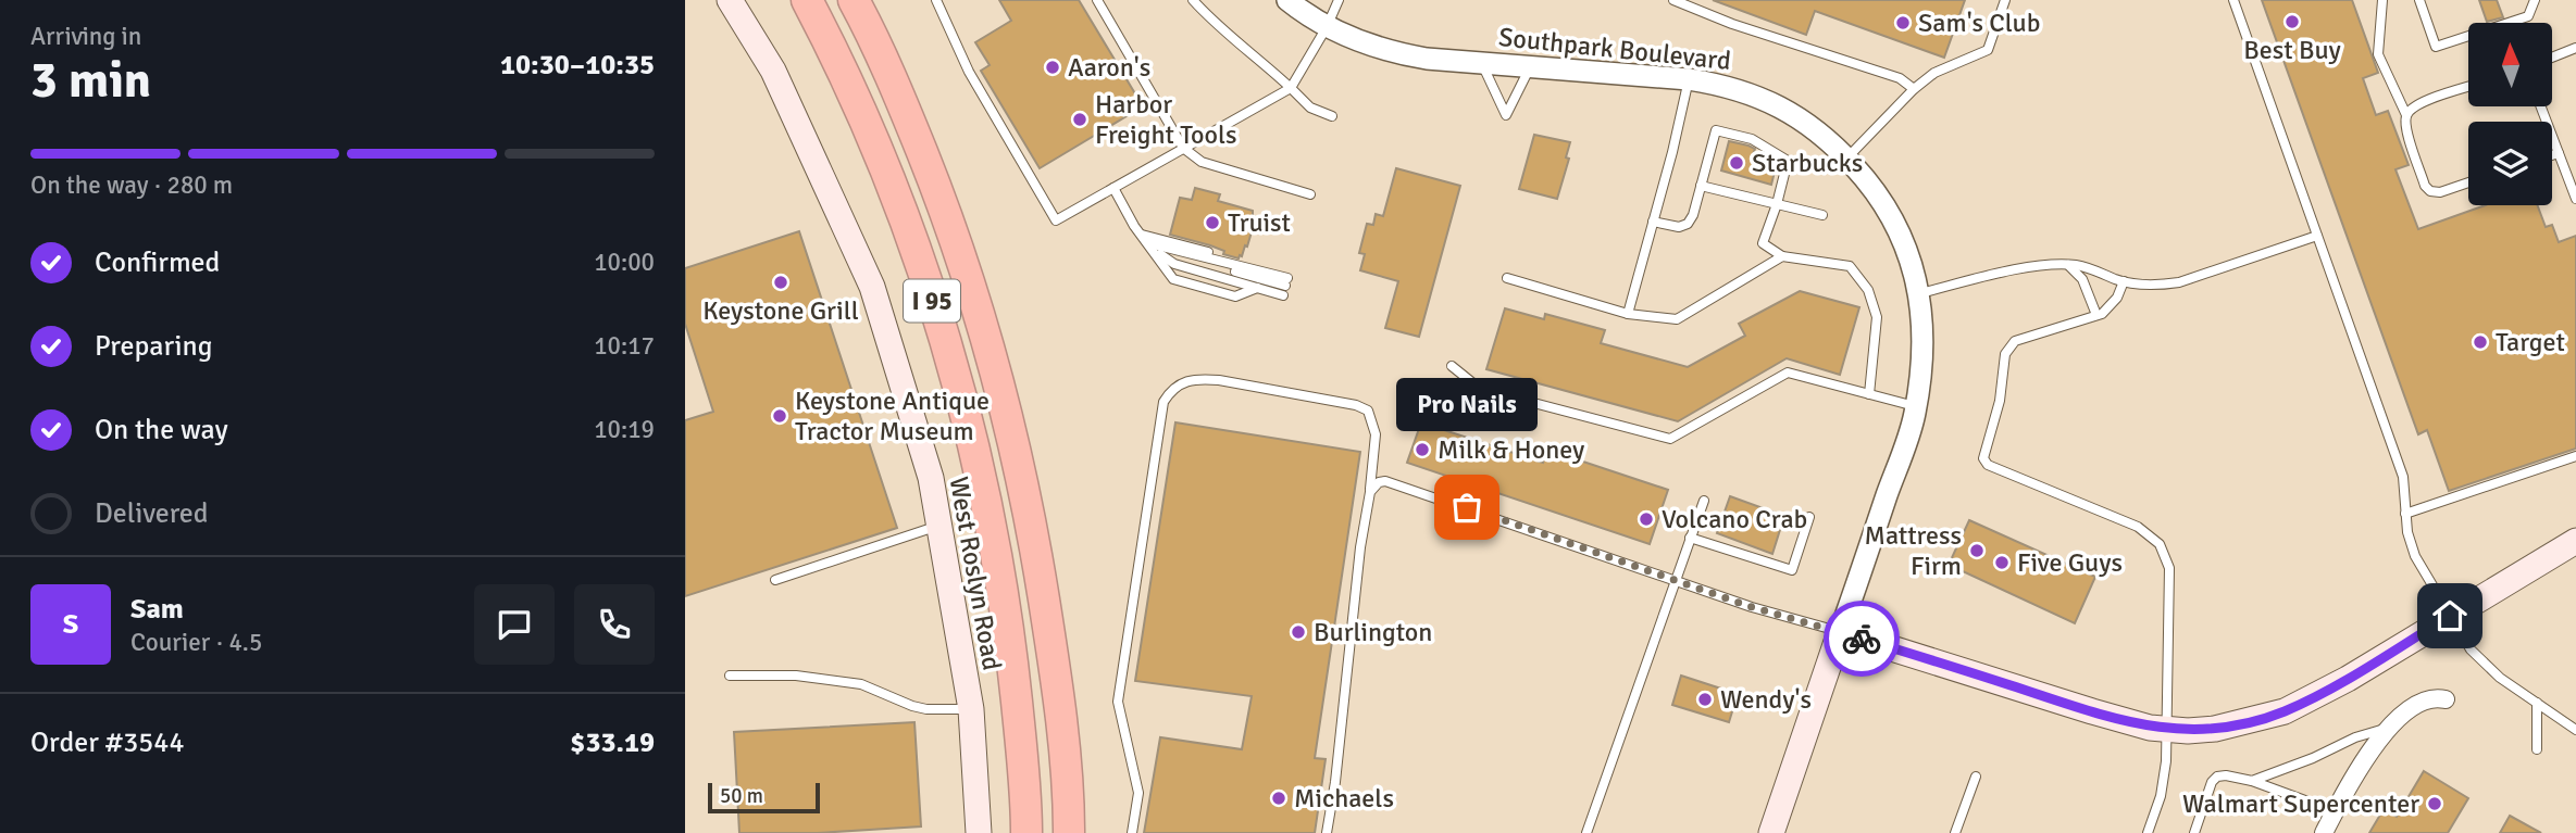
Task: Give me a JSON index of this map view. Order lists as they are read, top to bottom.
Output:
{
  "streets": {
    "highway": ["I 95"],
    "main road": ["Southpark Boulevard", "West Roslyn Road"]
  },
  "places": [
    "Best Buy",
    "Sam's Club",
    "Aaron's",
    "Harbor Freight Tools",
    "Starbucks",
    "Truist",
    "Keystone Grill",
    "Target",
    "Keystone Antique Tractor Museum",
    "Milk & Honey",
    "Pro Nails",
    "Volcano Crab",
    "Mattress Firm",
    "Five Guys",
    "Burlington",
    "Wendy's",
    "Michaels",
    "Walmart Supercenter"
  ],
  "scale_bar": "50 m",
  "north": "top",
  "page": {
    "heading": ["3 min", "Arriving in", "10:30–10:35"],
    "panel": [
      "Sam",
      "Courier · 4.5",
      "Order #3544",
      "$33.19"
    ],
    "bar": "On the way · 280 m",
    "list": [
      ["Confirmed", "10:00"],
      ["Preparing", "10:17"],
      ["On the way", "10:19"],
      "Delivered"
    ],
    "bubble": "Pro Nails",
    "round": "S",
    "scale": "50 m"
  }
}
